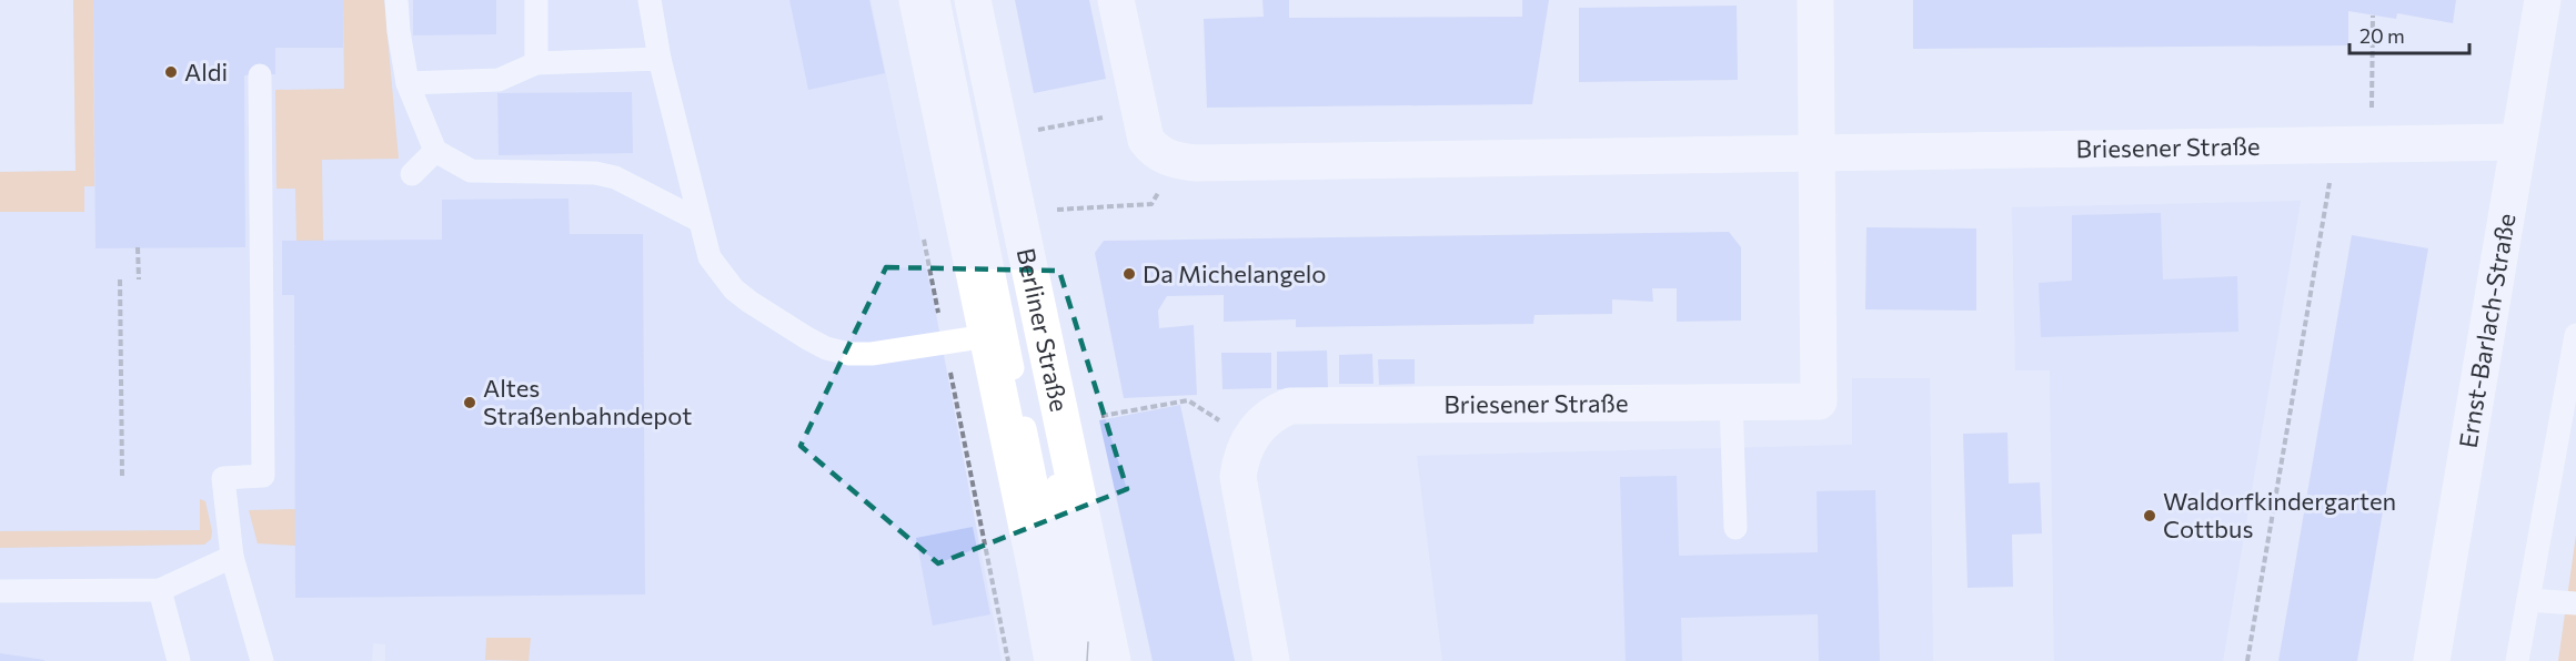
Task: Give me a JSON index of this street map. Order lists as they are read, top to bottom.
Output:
{
  "streets": {
    "street": ["Briesener Straße", "Berliner Straße", "Ernst-Barlach-Straße"]
  },
  "crossings": [
    ["Briesener Straße", "Ernst-Barlach-Straße"]
  ],
  "places": [
    "Aldi",
    "Da Michelangelo",
    "Altes Straßenbahndepot",
    "Waldorfkindergarten Cottbus"
  ],
  "scale_bar": "20 m"
}
